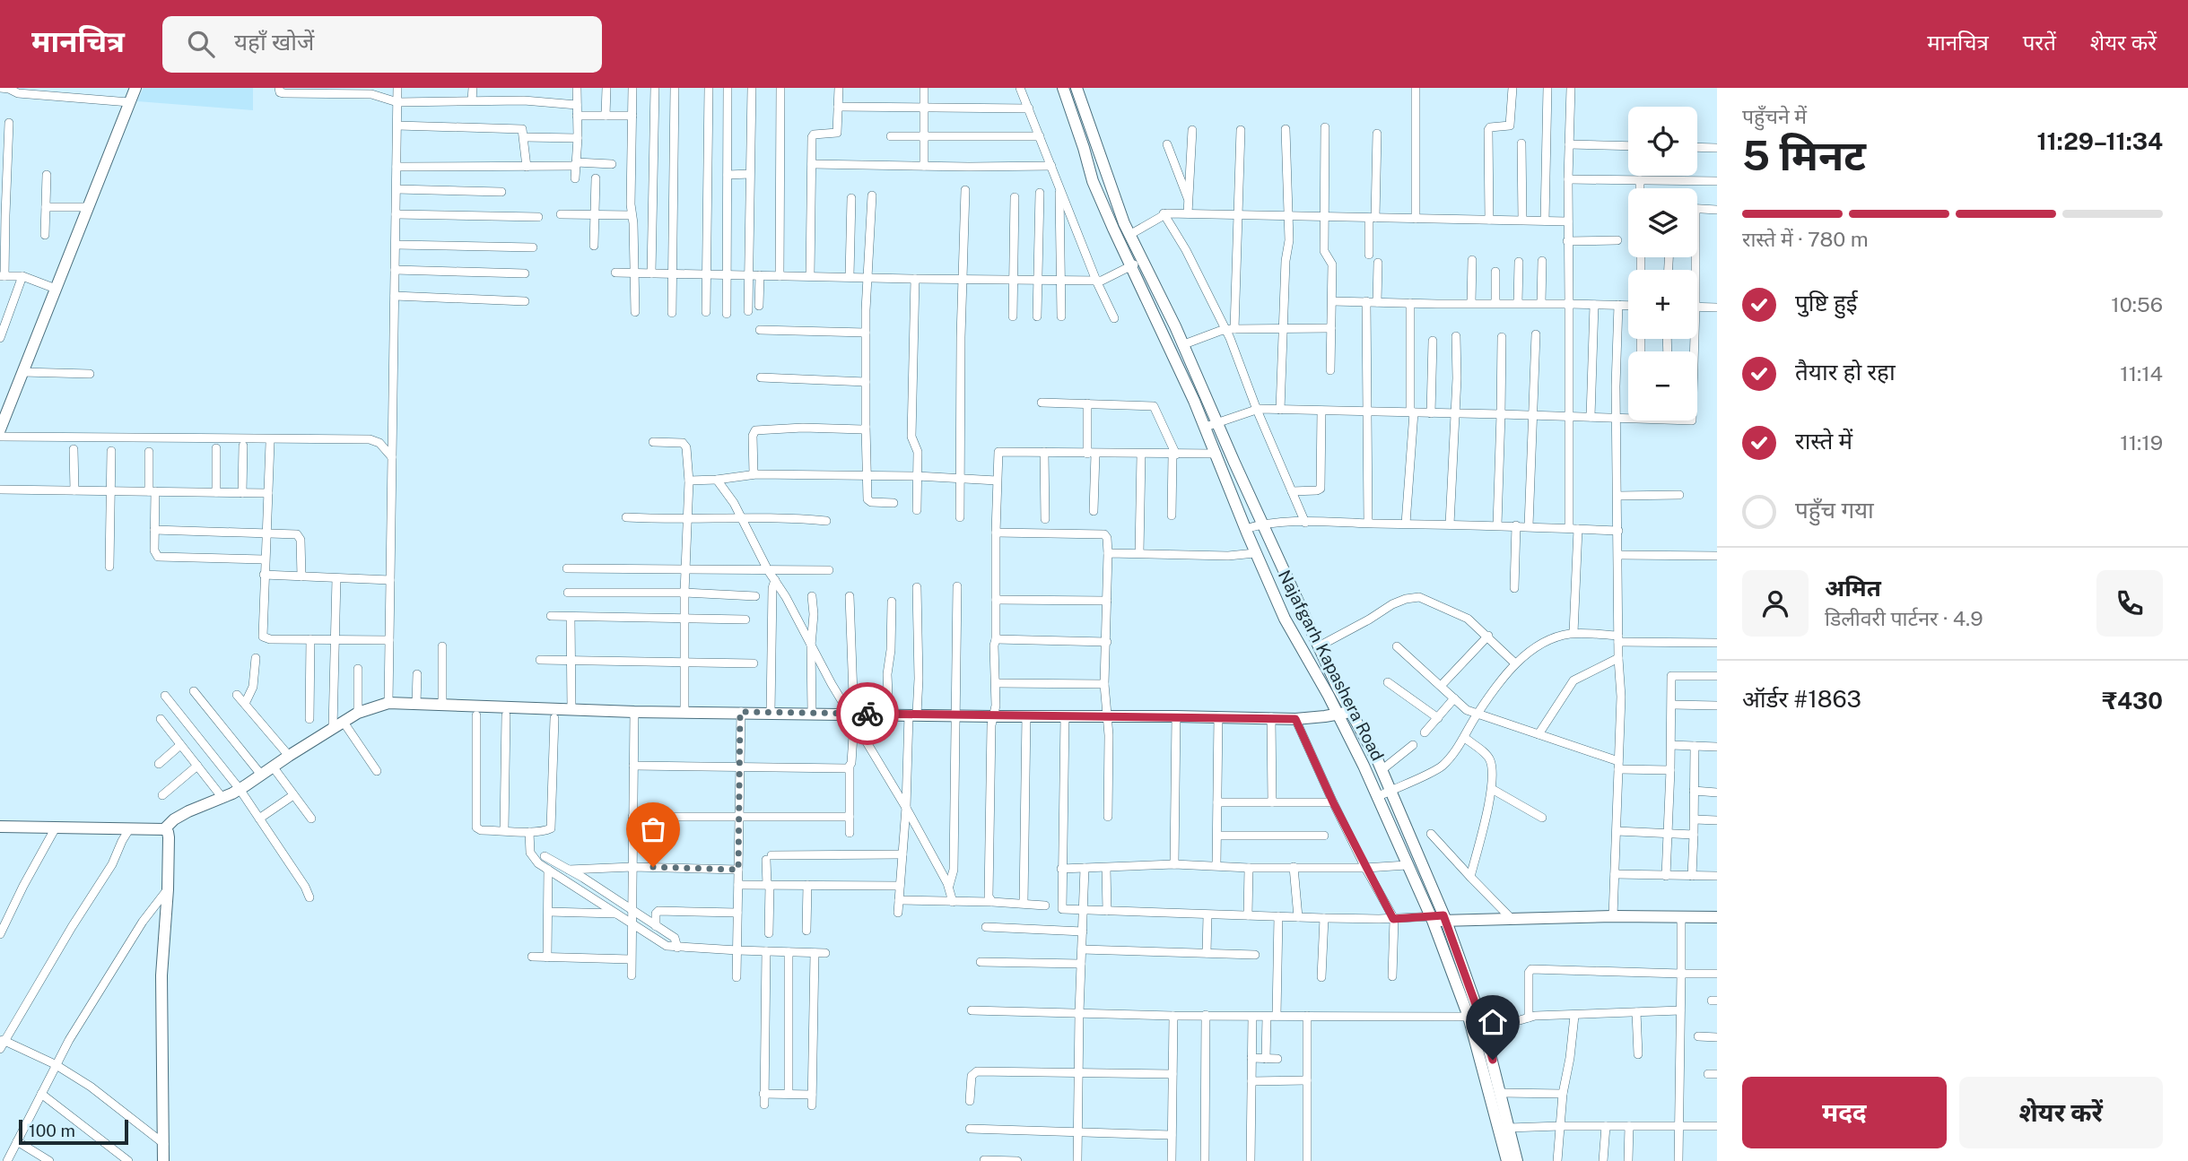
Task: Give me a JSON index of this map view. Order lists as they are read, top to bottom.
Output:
{
  "streets": {
    "street": ["Najafgarh Kapashera Road"]
  },
  "scale_bar": "100 m",
  "page": {
    "header": "मानचित्र",
    "search": "यहाँ खोजें",
    "nav": ["मानचित्र", "परतें", "शेयर करें"],
    "heading": ["5 मिनट", "पहुँचने में", "11:29–11:34"],
    "panel": [
      "अमित",
      "डिलीवरी पार्टनर · 4.9",
      "ऑर्डर #1863",
      "₹430"
    ],
    "map_buttons": ["+", "−"],
    "bar": "रास्ते में · 780 m",
    "list": [
      ["पुष्टि हुई", "10:56"],
      ["तैयार हो रहा", "11:14"],
      ["रास्ते में", "11:19"],
      "पहुँच गया"
    ],
    "buttons": ["मदद", "शेयर करें"],
    "scale": "100 m"
  }
}
